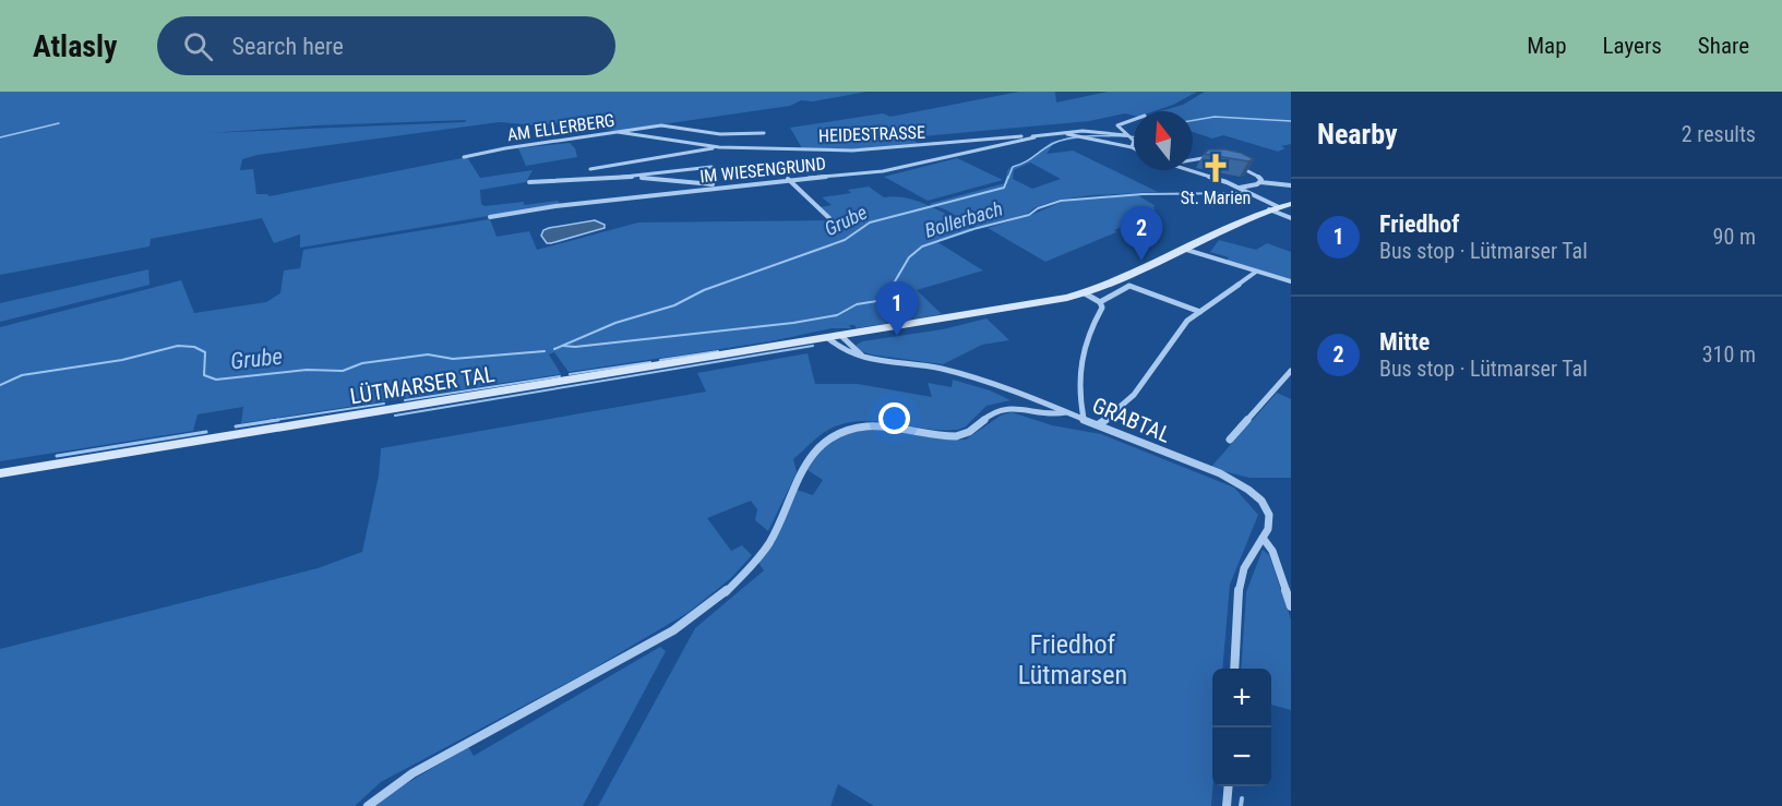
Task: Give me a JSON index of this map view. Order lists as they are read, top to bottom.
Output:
{
  "streets": {
    "main road": ["LÜTMARSER TAL"],
    "street": [
      "AM ELLERBERG",
      "HEIDESTRASSE",
      "IM WIESENGRUND",
      "GRABTAL"
    ]
  },
  "crossings": [
    ["AM ELLERBERG", "HEIDESTRASSE"],
    ["HEIDESTRASSE", "IM WIESENGRUND"],
    ["LÜTMARSER TAL", "GRABTAL"]
  ],
  "water": ["Bollerbach", "Grube"],
  "parks": ["Friedhof Lütmarsen"],
  "places": {
    "church": ["St. Marien"]
  },
  "north": "top",
  "page": {
    "header": "Atlasly",
    "search": "Search here",
    "nav": ["Map", "Layers", "Share"],
    "heading": ["Nearby", "2 results"],
    "list": [
      {
        "mark": "1",
        "name": "Friedhof",
        "note": "Bus stop · Lütmarser Tal",
        "value": "90 m"
      },
      {
        "mark": "2",
        "name": "Mitte",
        "note": "Bus stop · Lütmarser Tal",
        "value": "310 m"
      }
    ],
    "pins": ["2", "1"],
    "map_buttons": ["+", "−"]
  }
}
